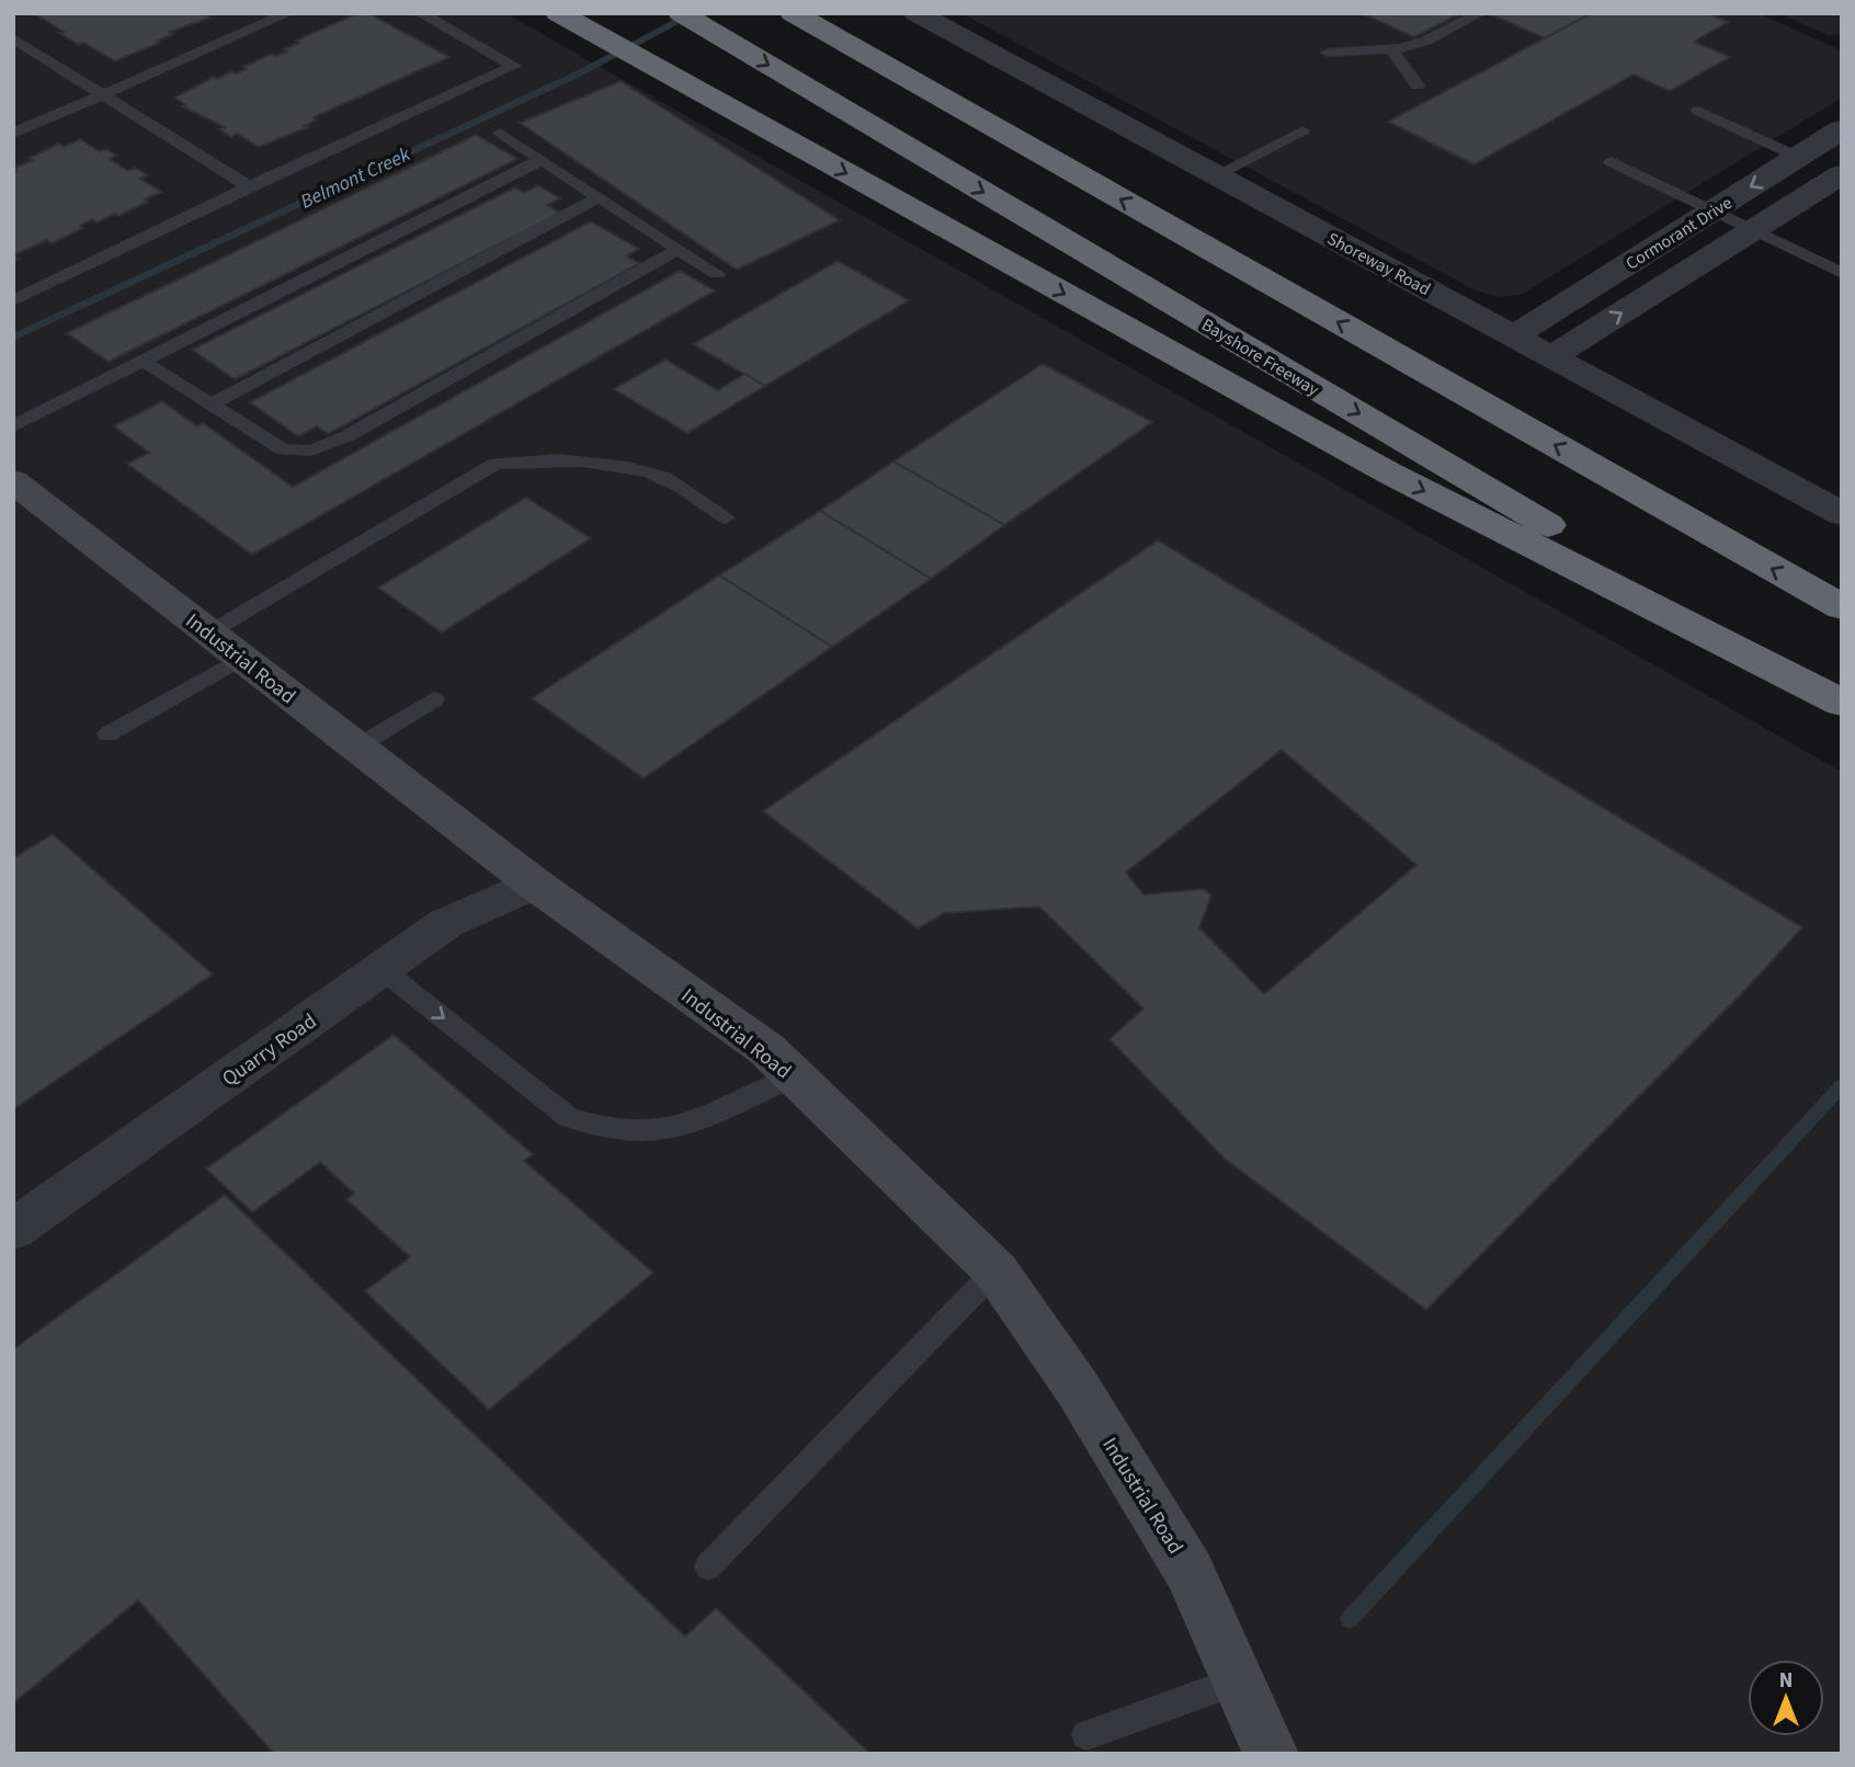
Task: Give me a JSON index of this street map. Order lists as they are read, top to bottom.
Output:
{
  "streets": {
    "highway": ["Bayshore Freeway"],
    "main road": ["Industrial Road"],
    "street": ["Cormorant Drive", "Shoreway Road", "Quarry Road"]
  },
  "crossings": [
    ["Cormorant Drive", "Shoreway Road"],
    ["Industrial Road", "Quarry Road"]
  ],
  "water": ["Belmont Creek"],
  "north": "top"
}
